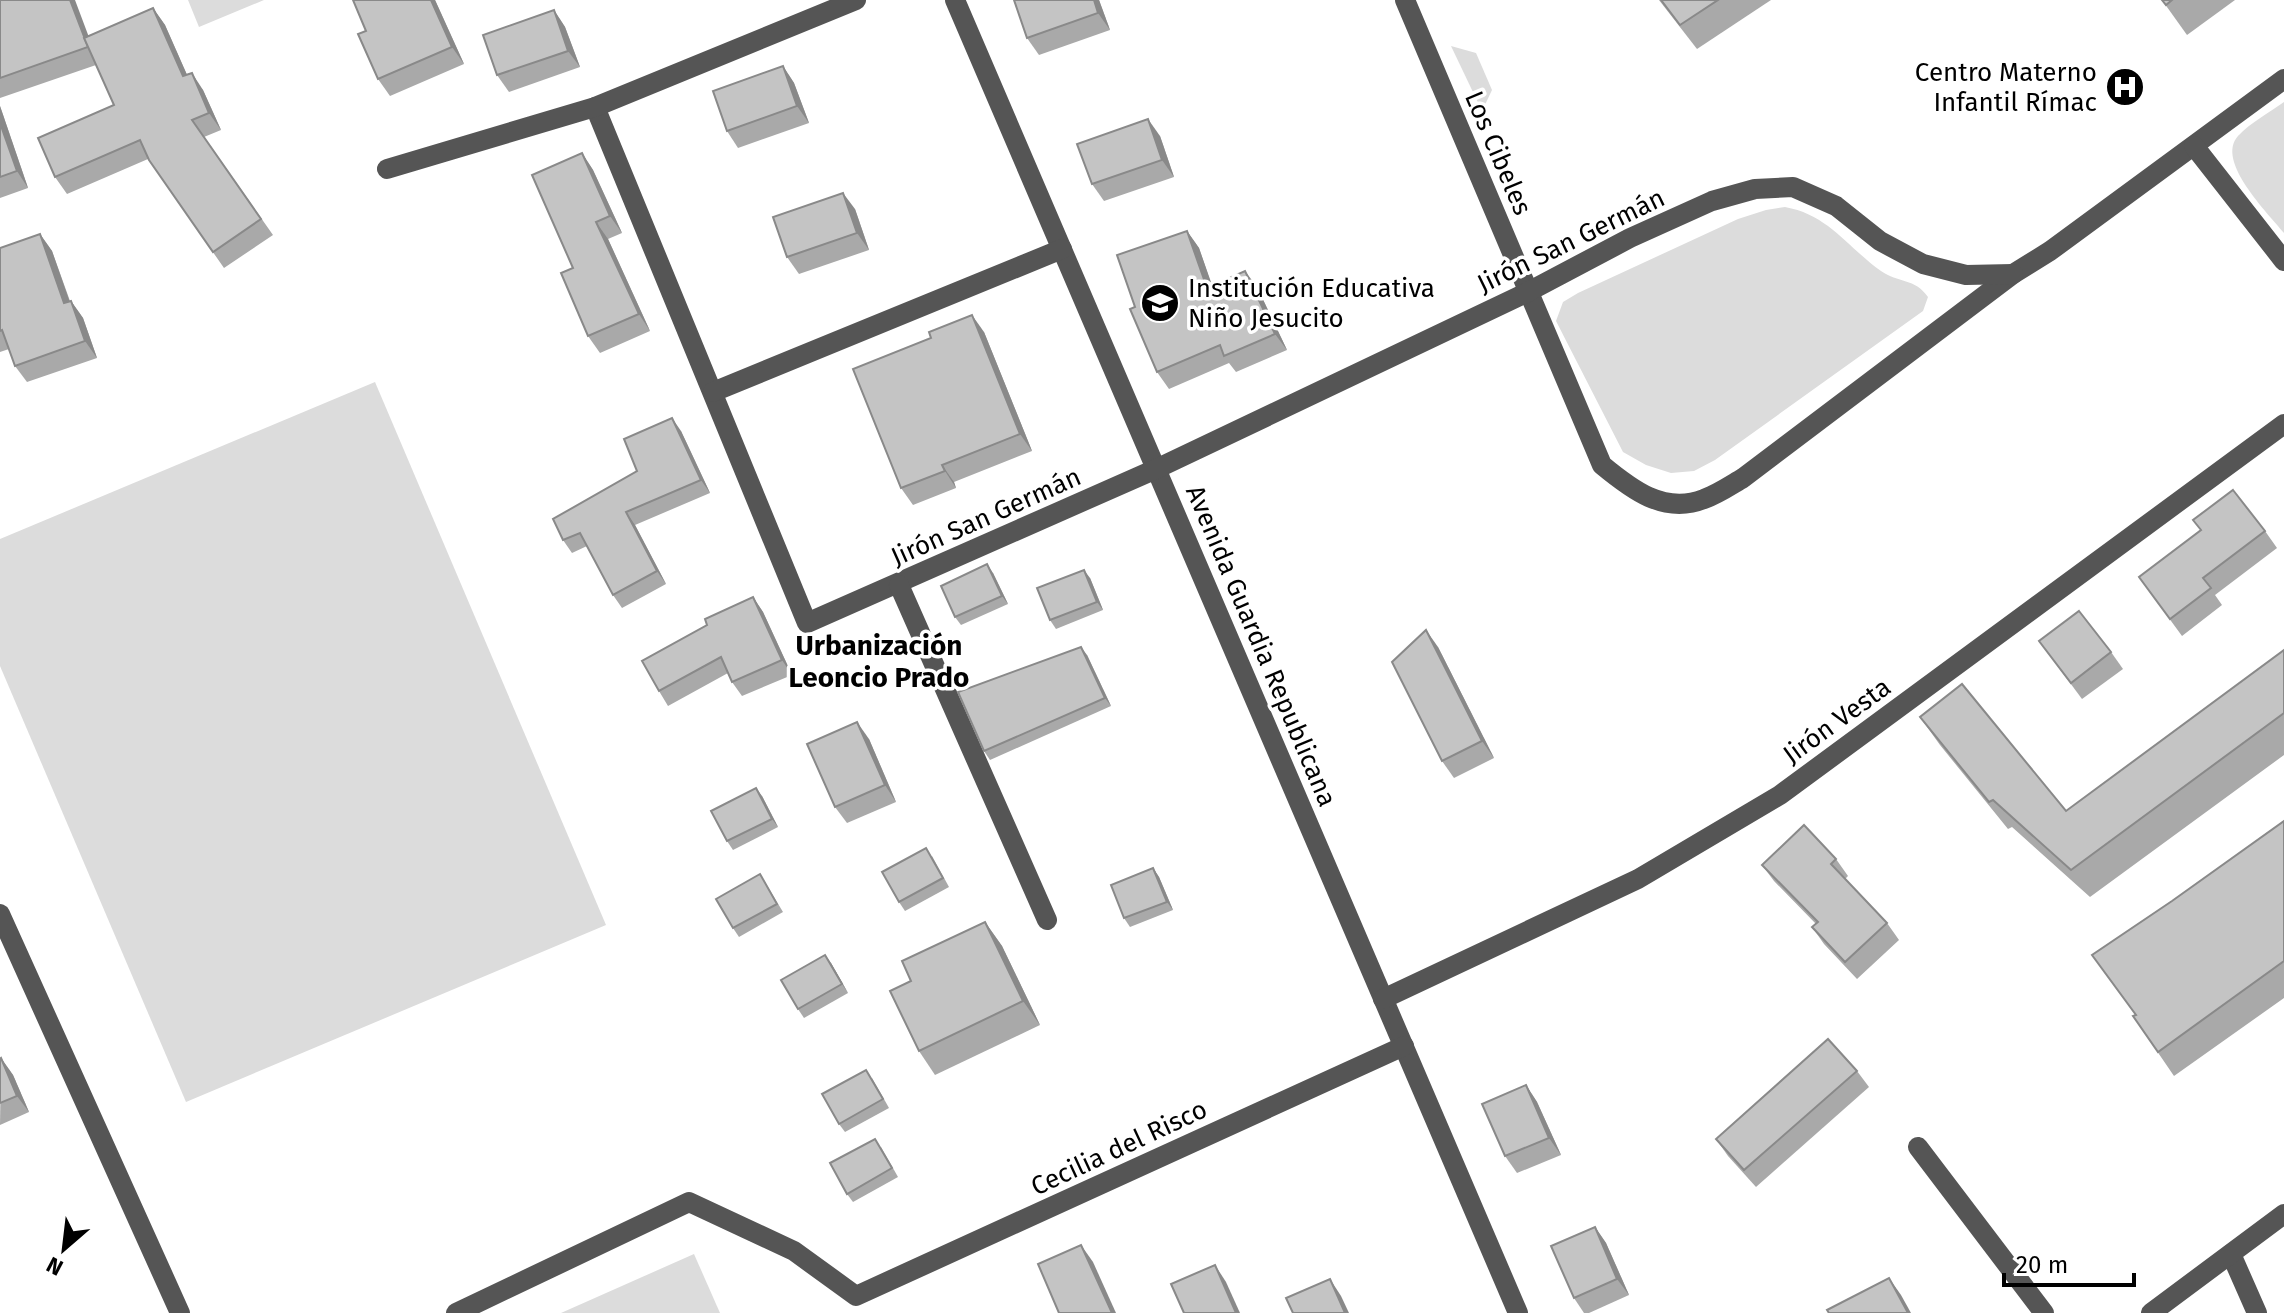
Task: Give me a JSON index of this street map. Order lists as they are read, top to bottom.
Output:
{
  "streets": {
    "street": [
      "Los Cibeles",
      "Jirón San Germán",
      "Avenida Guardia Republicana",
      "Jirón Vesta",
      "Cecilia del Risco"
    ]
  },
  "crossings": [
    ["Los Cibeles", "Jirón San Germán"],
    ["Jirón San Germán", "Avenida Guardia Republicana"],
    ["Avenida Guardia Republicana", "Jirón Vesta"],
    ["Avenida Guardia Republicana", "Cecilia del Risco"]
  ],
  "districts": ["Urbanización Leoncio Prado"],
  "places": {
    "hospital": ["Centro Materno Infantil Rímac"],
    "school or university": ["Institución Educativa Niño Jesucito"]
  },
  "scale_bar": "20 m",
  "north": "bottom left"
}
